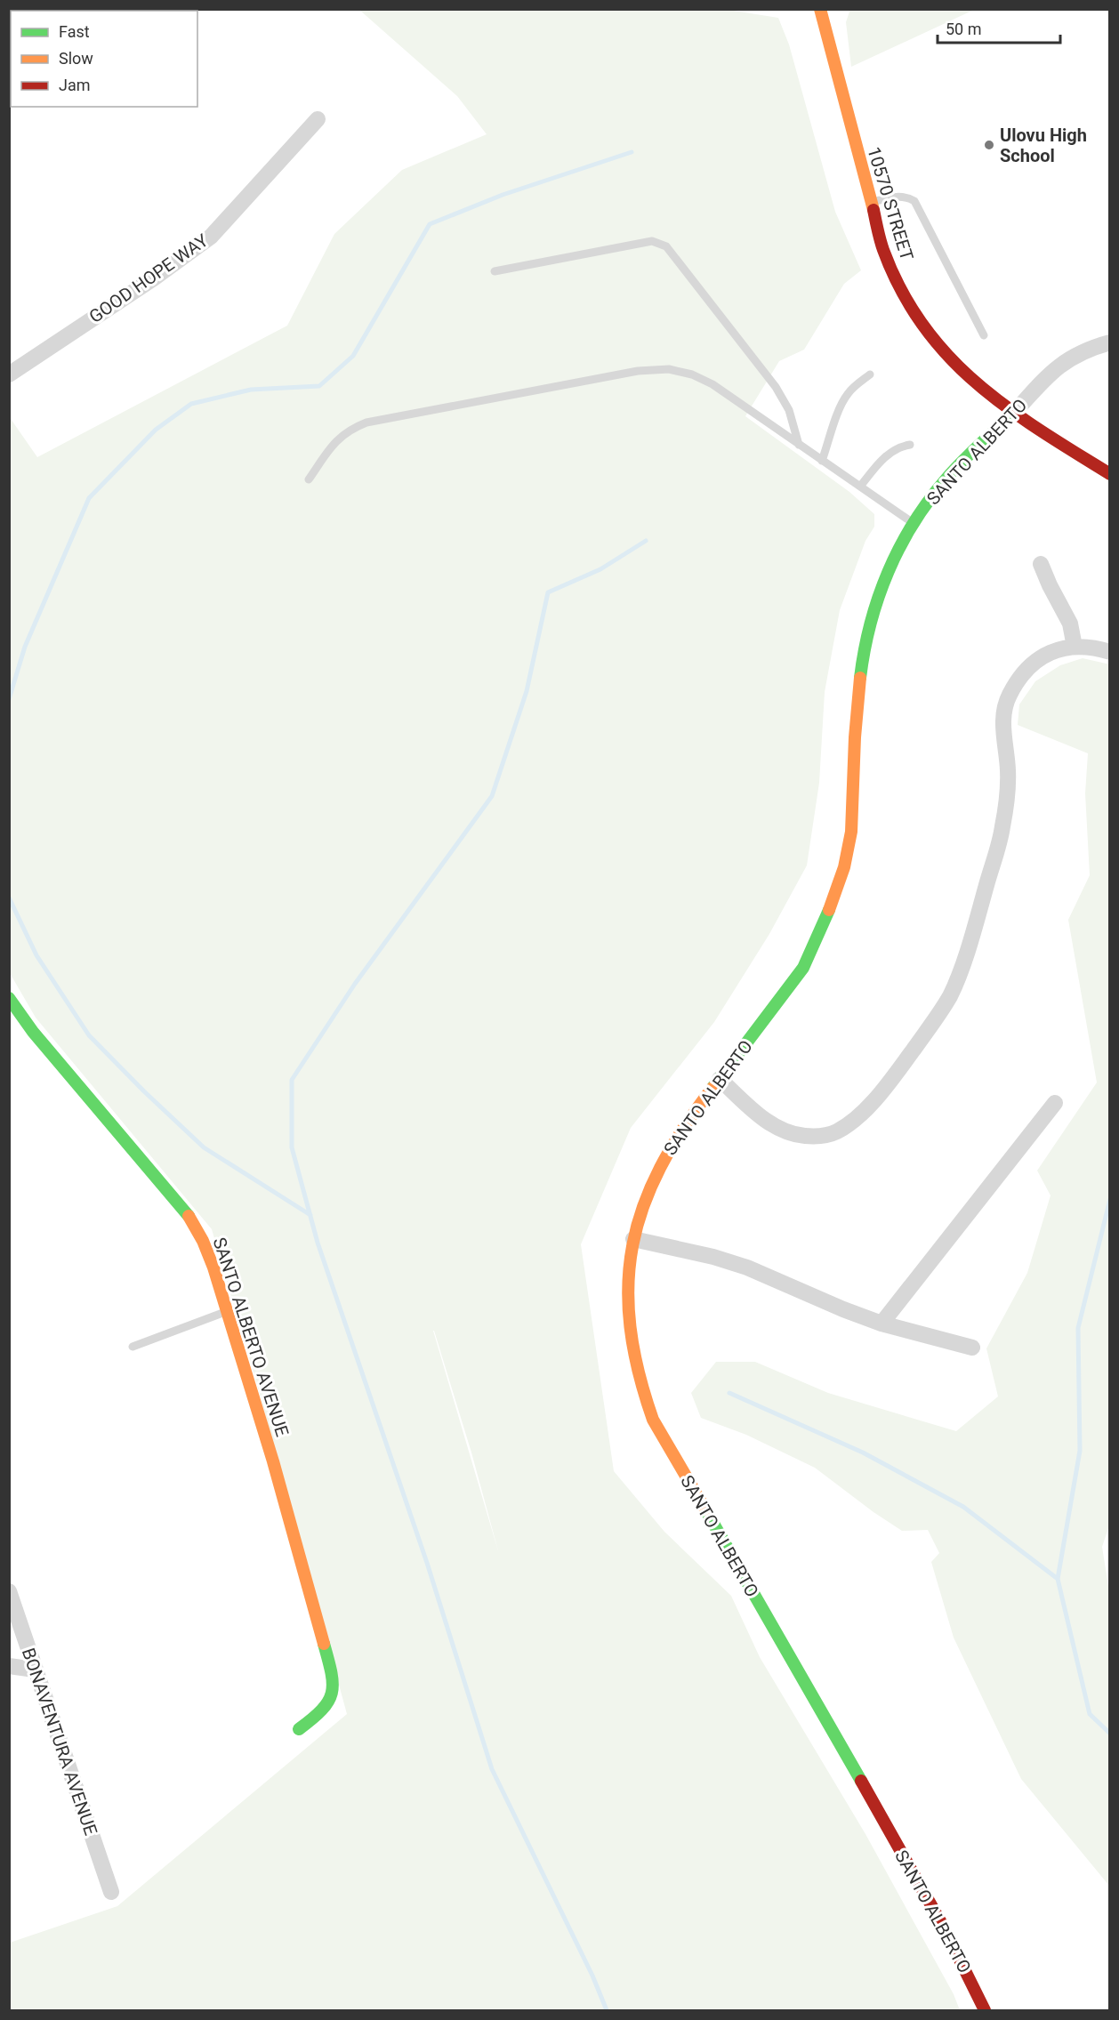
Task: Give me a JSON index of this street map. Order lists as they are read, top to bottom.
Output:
{
  "streets": {
    "street": [
      "10570 STREET",
      "GOOD HOPE WAY",
      "SANTO ALBERTO",
      "SANTO ALBERTO AVENUE",
      "BONAVENTURA AVENUE"
    ]
  },
  "crossings": [
    ["10570 STREET", "SANTO ALBERTO"]
  ],
  "places": ["Ulovu High School"],
  "legend": ["Fast", "Slow", "Jam"],
  "scale_bar": "50 m"
}
